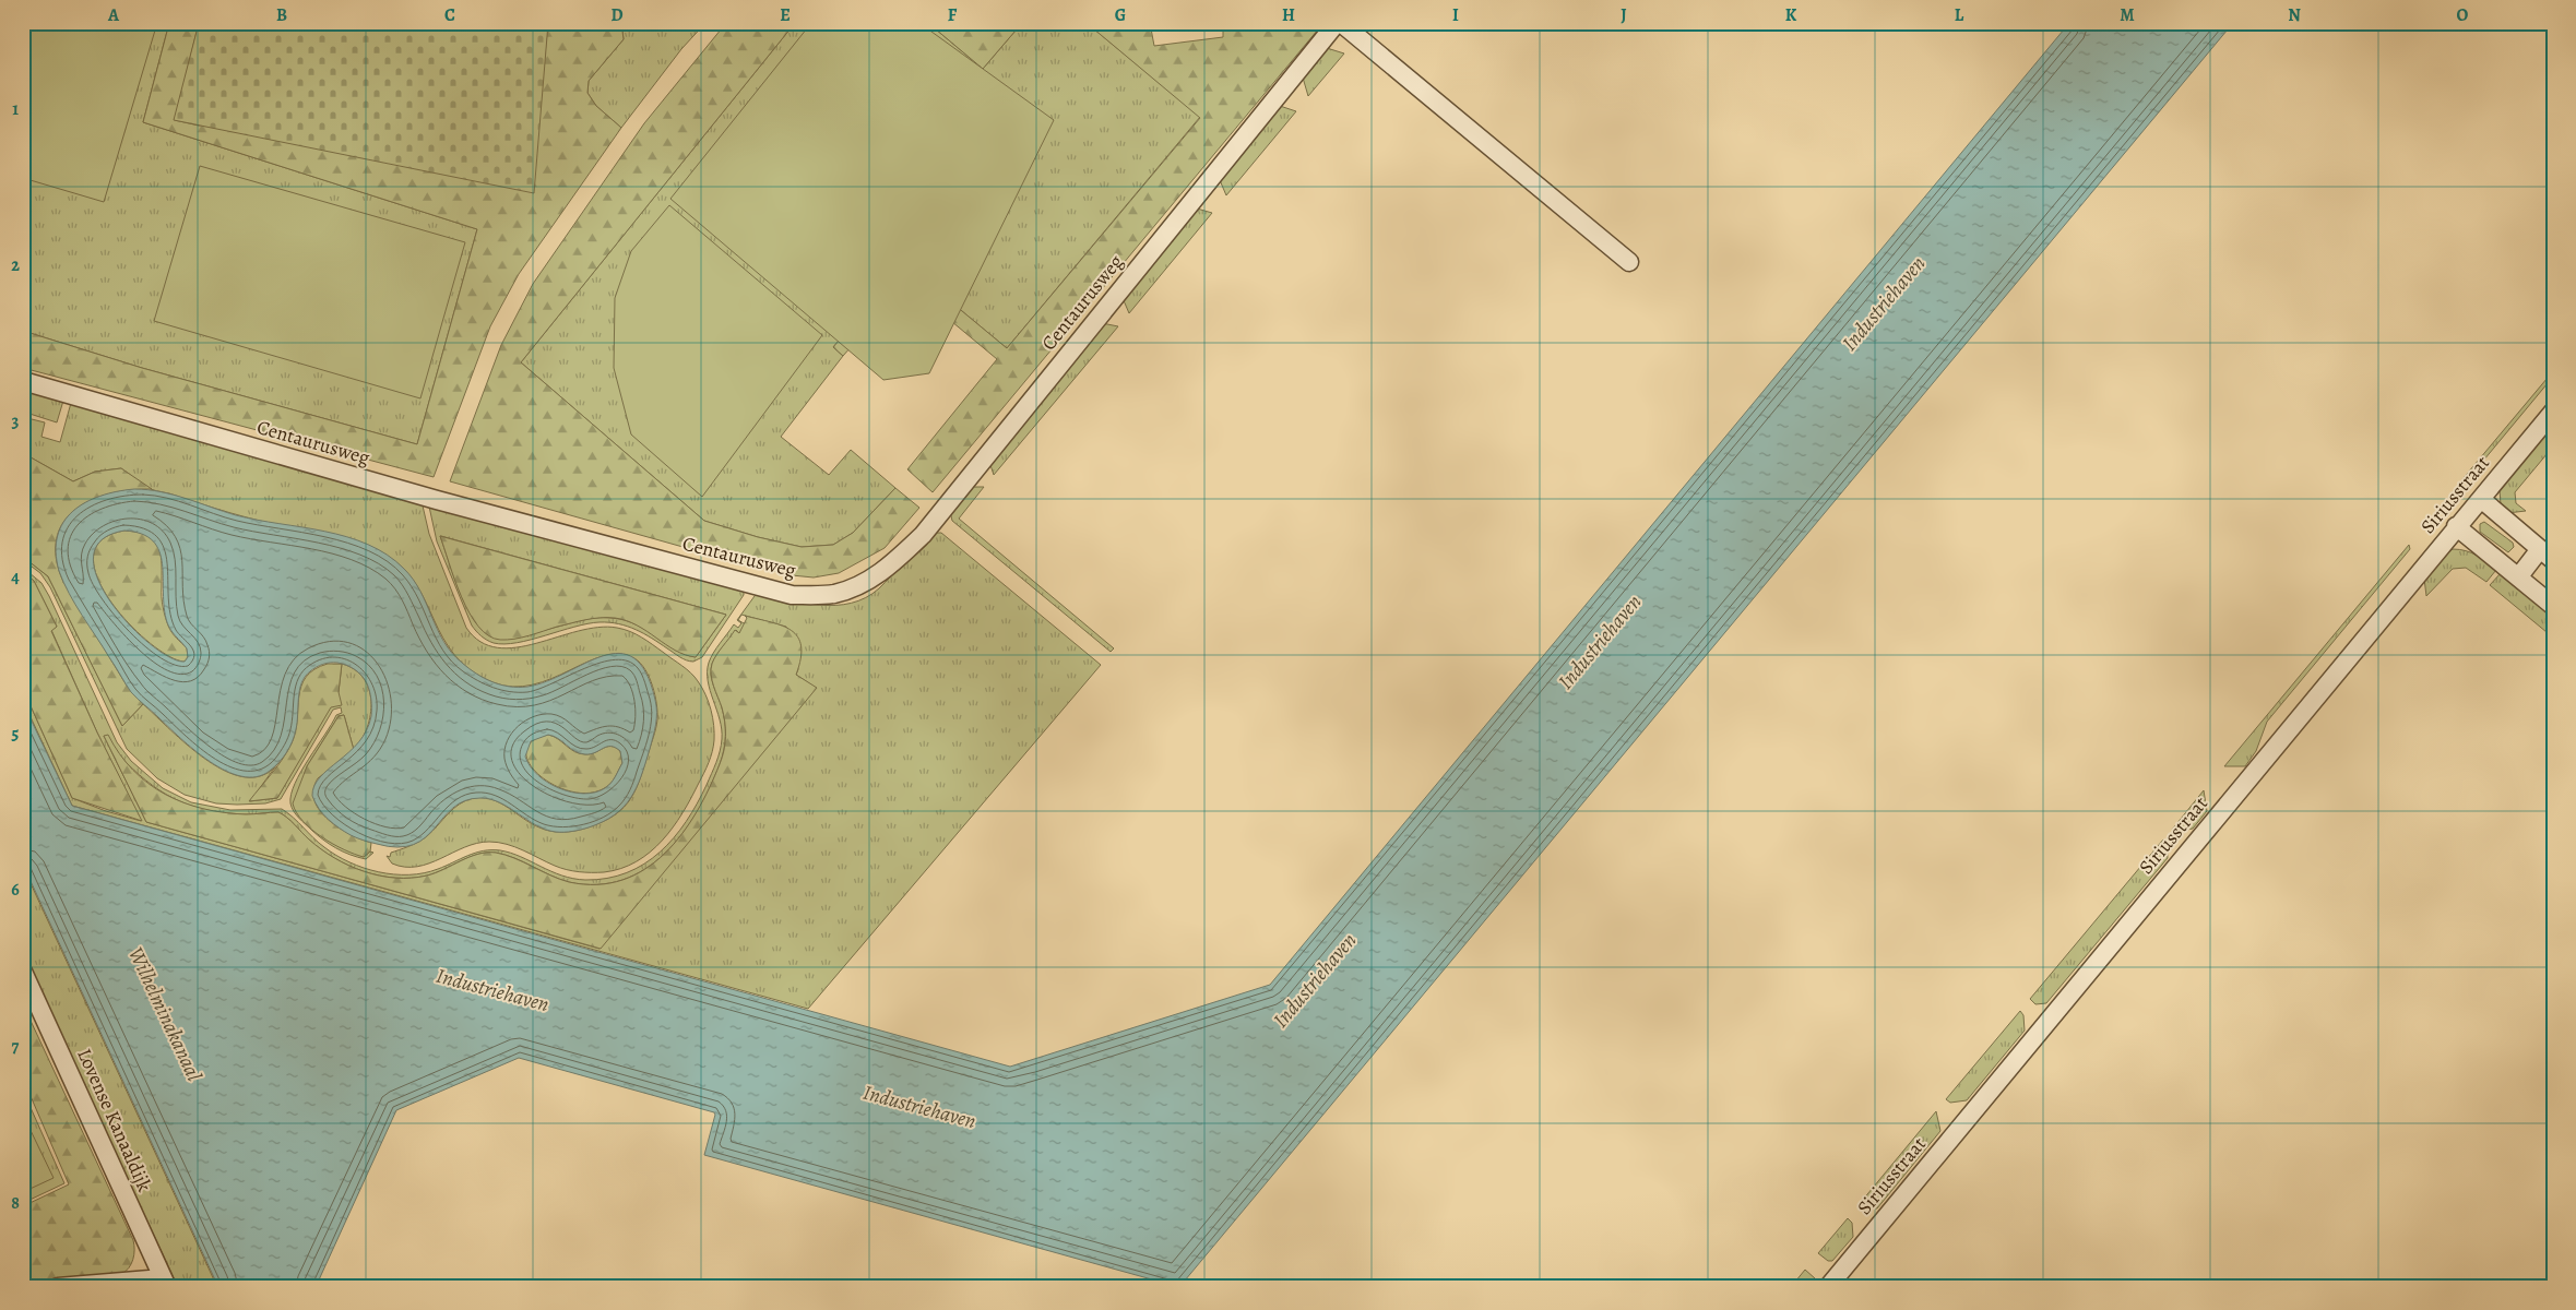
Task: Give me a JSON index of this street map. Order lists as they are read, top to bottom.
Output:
{
  "streets": {
    "street": ["Centaurusweg", "Siriusstraat", "Lovense Kanaaldijk"]
  },
  "water": ["Industriehaven", "Wilhelminakanaal"],
  "grid": {
    "columns": [
      "A",
      "B",
      "C",
      "D",
      "E",
      "F",
      "G",
      "H",
      "I",
      "J",
      "K",
      "L",
      "M",
      "N",
      "O"
    ],
    "rows": [
      "1",
      "2",
      "3",
      "4",
      "5",
      "6",
      "7",
      "8"
    ]
  }
}
